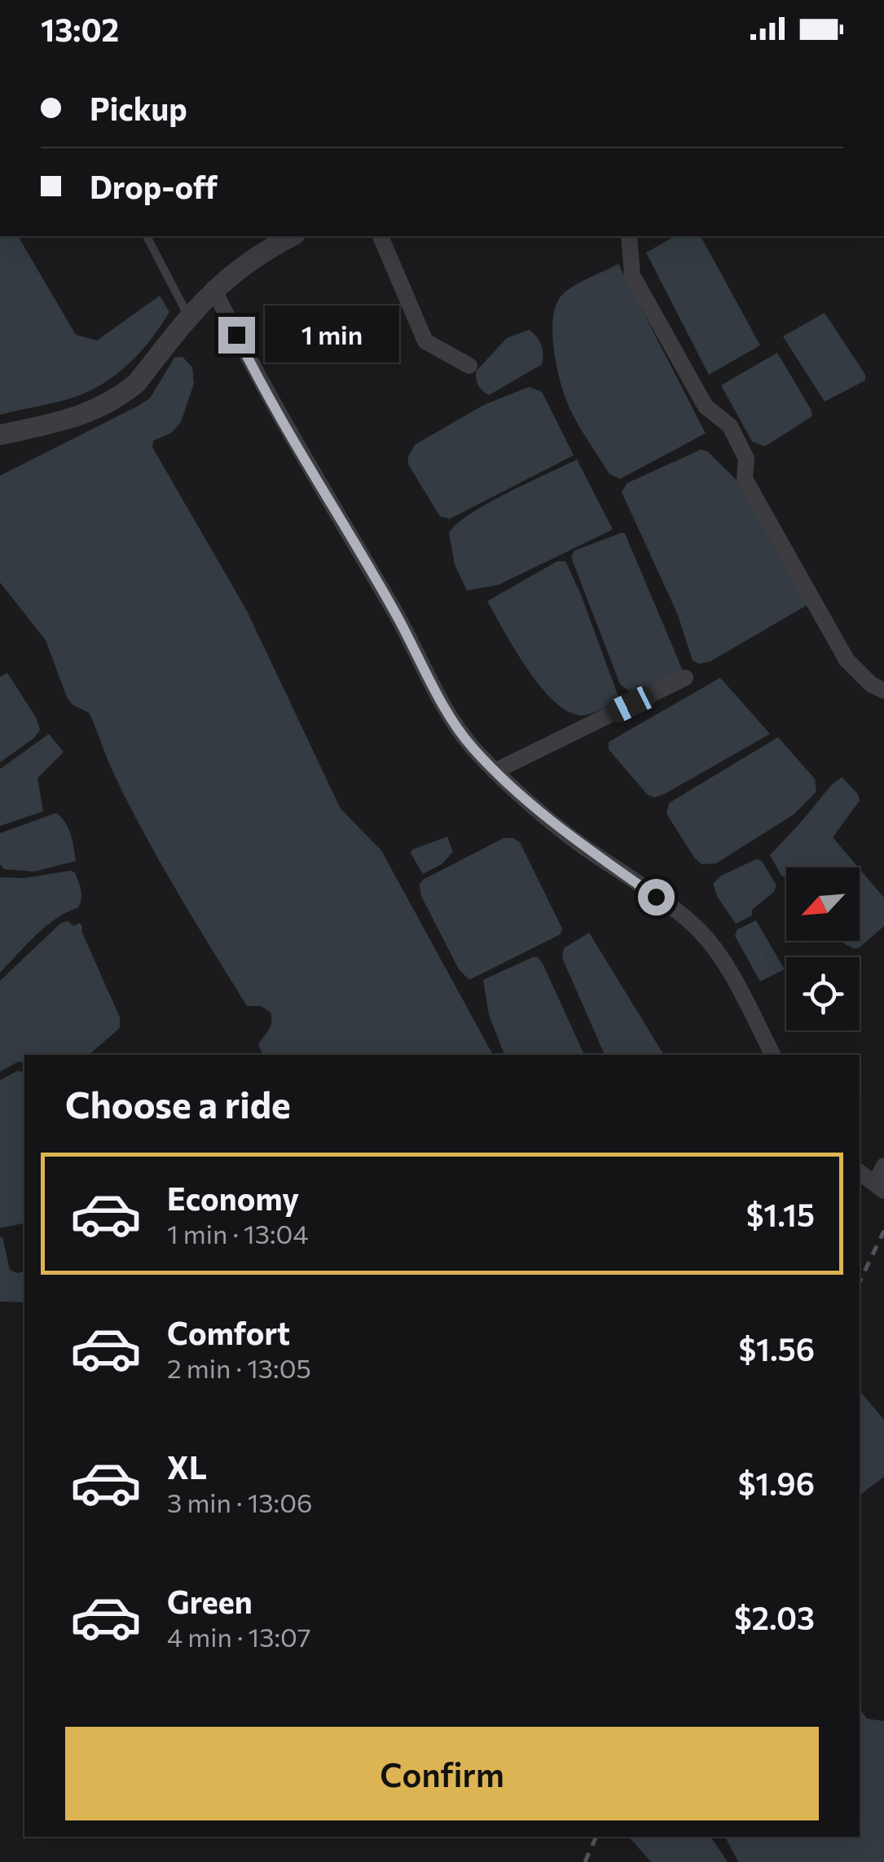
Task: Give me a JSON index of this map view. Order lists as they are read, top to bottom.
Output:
{
  "north": "bottom left",
  "page": {
    "status": "13:02",
    "banner": ["Pickup", "Drop-off"],
    "bubble": "1 min",
    "heading": "Choose a ride",
    "list": [
      {
        "name": "Economy",
        "note": "1 min · 13:04",
        "value": "$1.15"
      },
      {
        "name": "Comfort",
        "note": "2 min · 13:05",
        "value": "$1.56"
      },
      {
        "name": "XL",
        "note": "3 min · 13:06",
        "value": "$1.96"
      },
      {
        "name": "Green",
        "note": "4 min · 13:07",
        "value": "$2.03"
      }
    ],
    "buttons": "Confirm"
  }
}
